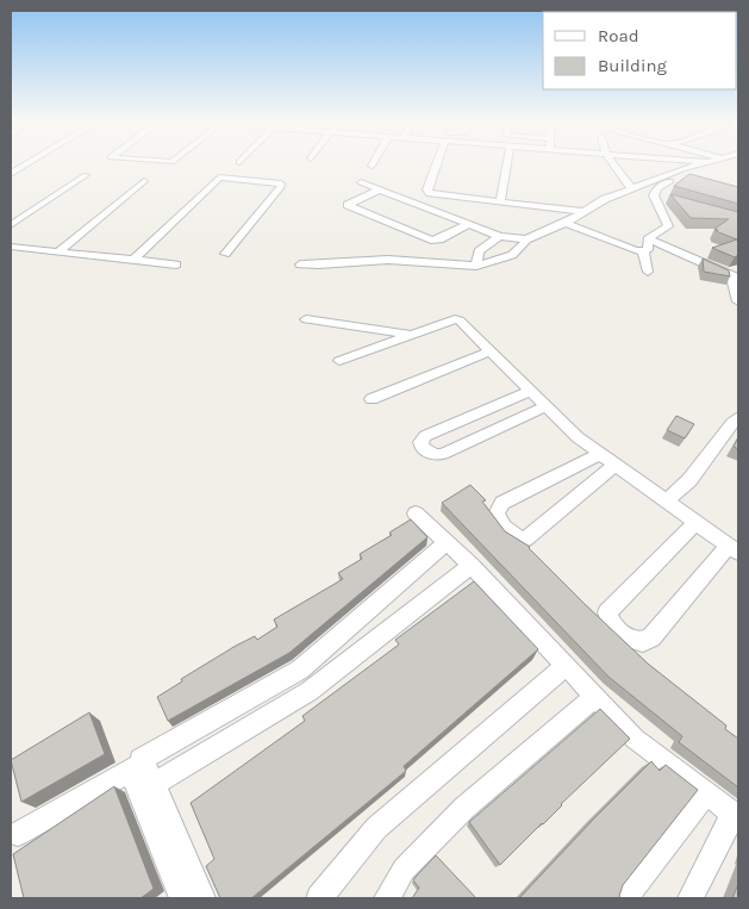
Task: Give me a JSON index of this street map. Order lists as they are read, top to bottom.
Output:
{
  "legend": ["Road", "Building"]
}
